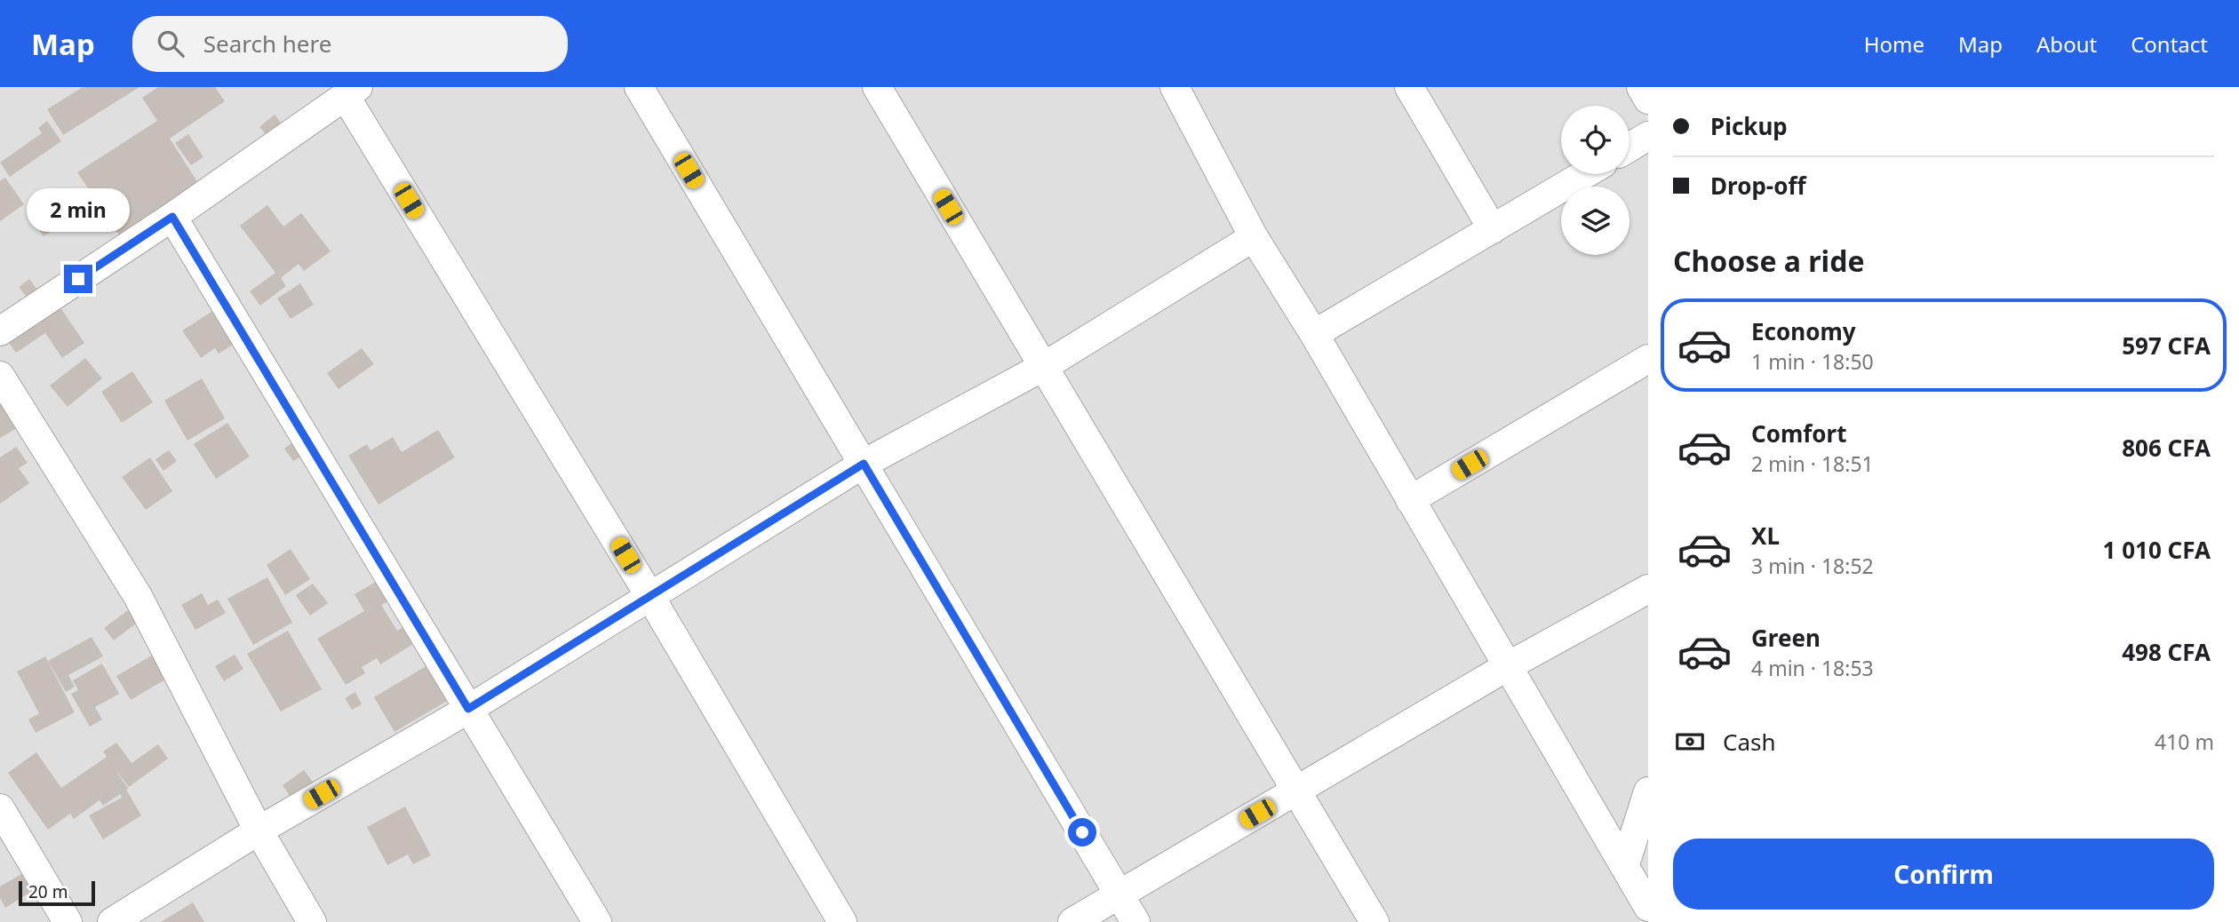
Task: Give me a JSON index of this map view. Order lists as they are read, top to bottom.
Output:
{
  "scale_bar": "20 m",
  "page": {
    "header": "Map",
    "search": "Search here",
    "nav": [
      "Home",
      "Map",
      "About",
      "Contact"
    ],
    "banner": ["Pickup", "Drop-off"],
    "bubble": "2 min",
    "heading": "Choose a ride",
    "list": [
      {
        "name": "Economy",
        "note": "1 min · 18:50",
        "value": "597 CFA"
      },
      {
        "name": "Comfort",
        "note": "2 min · 18:51",
        "value": "806 CFA"
      },
      {
        "name": "XL",
        "note": "3 min · 18:52",
        "value": "1 010 CFA"
      },
      {
        "name": "Green",
        "note": "4 min · 18:53",
        "value": "498 CFA"
      }
    ],
    "pay": ["Cash", "410 m"],
    "buttons": "Confirm",
    "scale": "20 m"
  }
}
